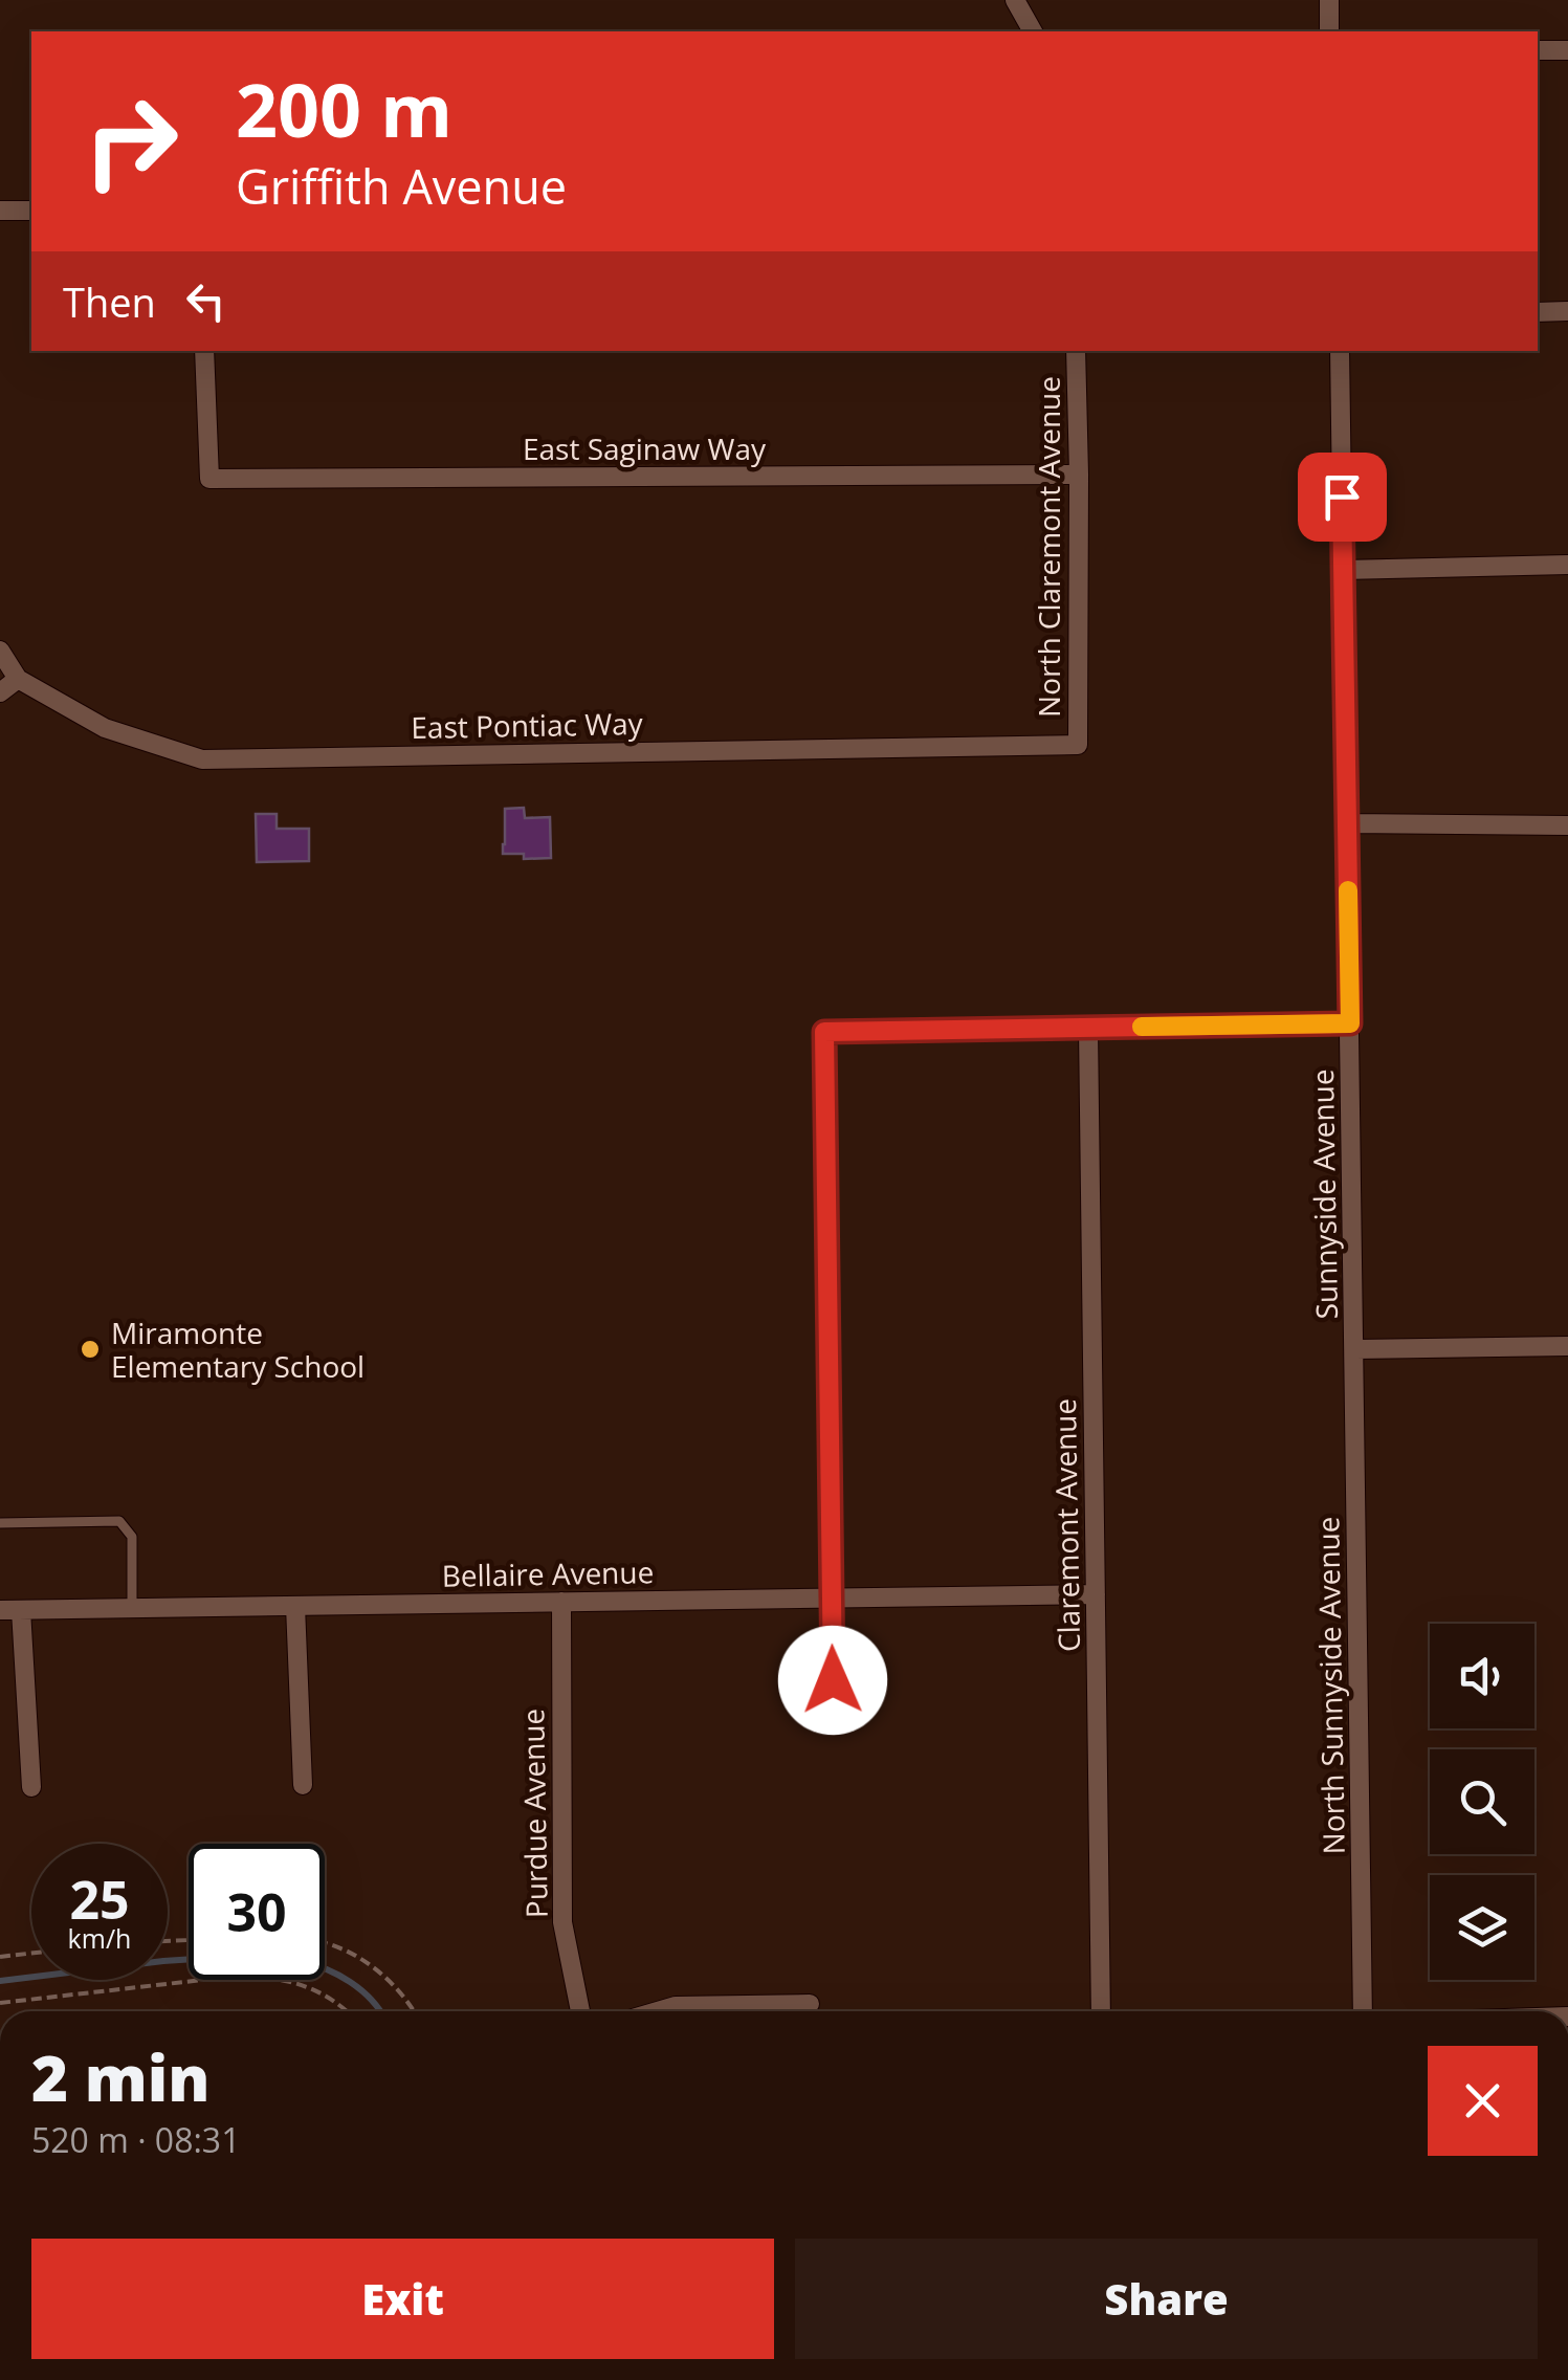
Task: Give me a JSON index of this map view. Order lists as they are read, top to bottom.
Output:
{
  "streets": {
    "street": [
      "East Saginaw Way",
      "North Claremont Avenue",
      "East Pontiac Way",
      "Sunnyside Avenue",
      "Claremont Avenue",
      "Bellaire Avenue",
      "North Sunnyside Avenue",
      "Purdue Avenue"
    ]
  },
  "crossings": [
    ["East Saginaw Way", "North Claremont Avenue"],
    ["North Claremont Avenue", "East Pontiac Way"],
    ["Sunnyside Avenue", "North Sunnyside Avenue"],
    ["Claremont Avenue", "Bellaire Avenue"],
    ["Bellaire Avenue", "Purdue Avenue"]
  ],
  "places": ["Miramonte Elementary School"],
  "page": {
    "turn": ["200 m", "Griffith Avenue"],
    "then": "Then",
    "speed": "25 km/h",
    "limit": "30",
    "heading": ["2 min", "520 m · 08:31"],
    "buttons": ["Exit", "Share"]
  }
}
